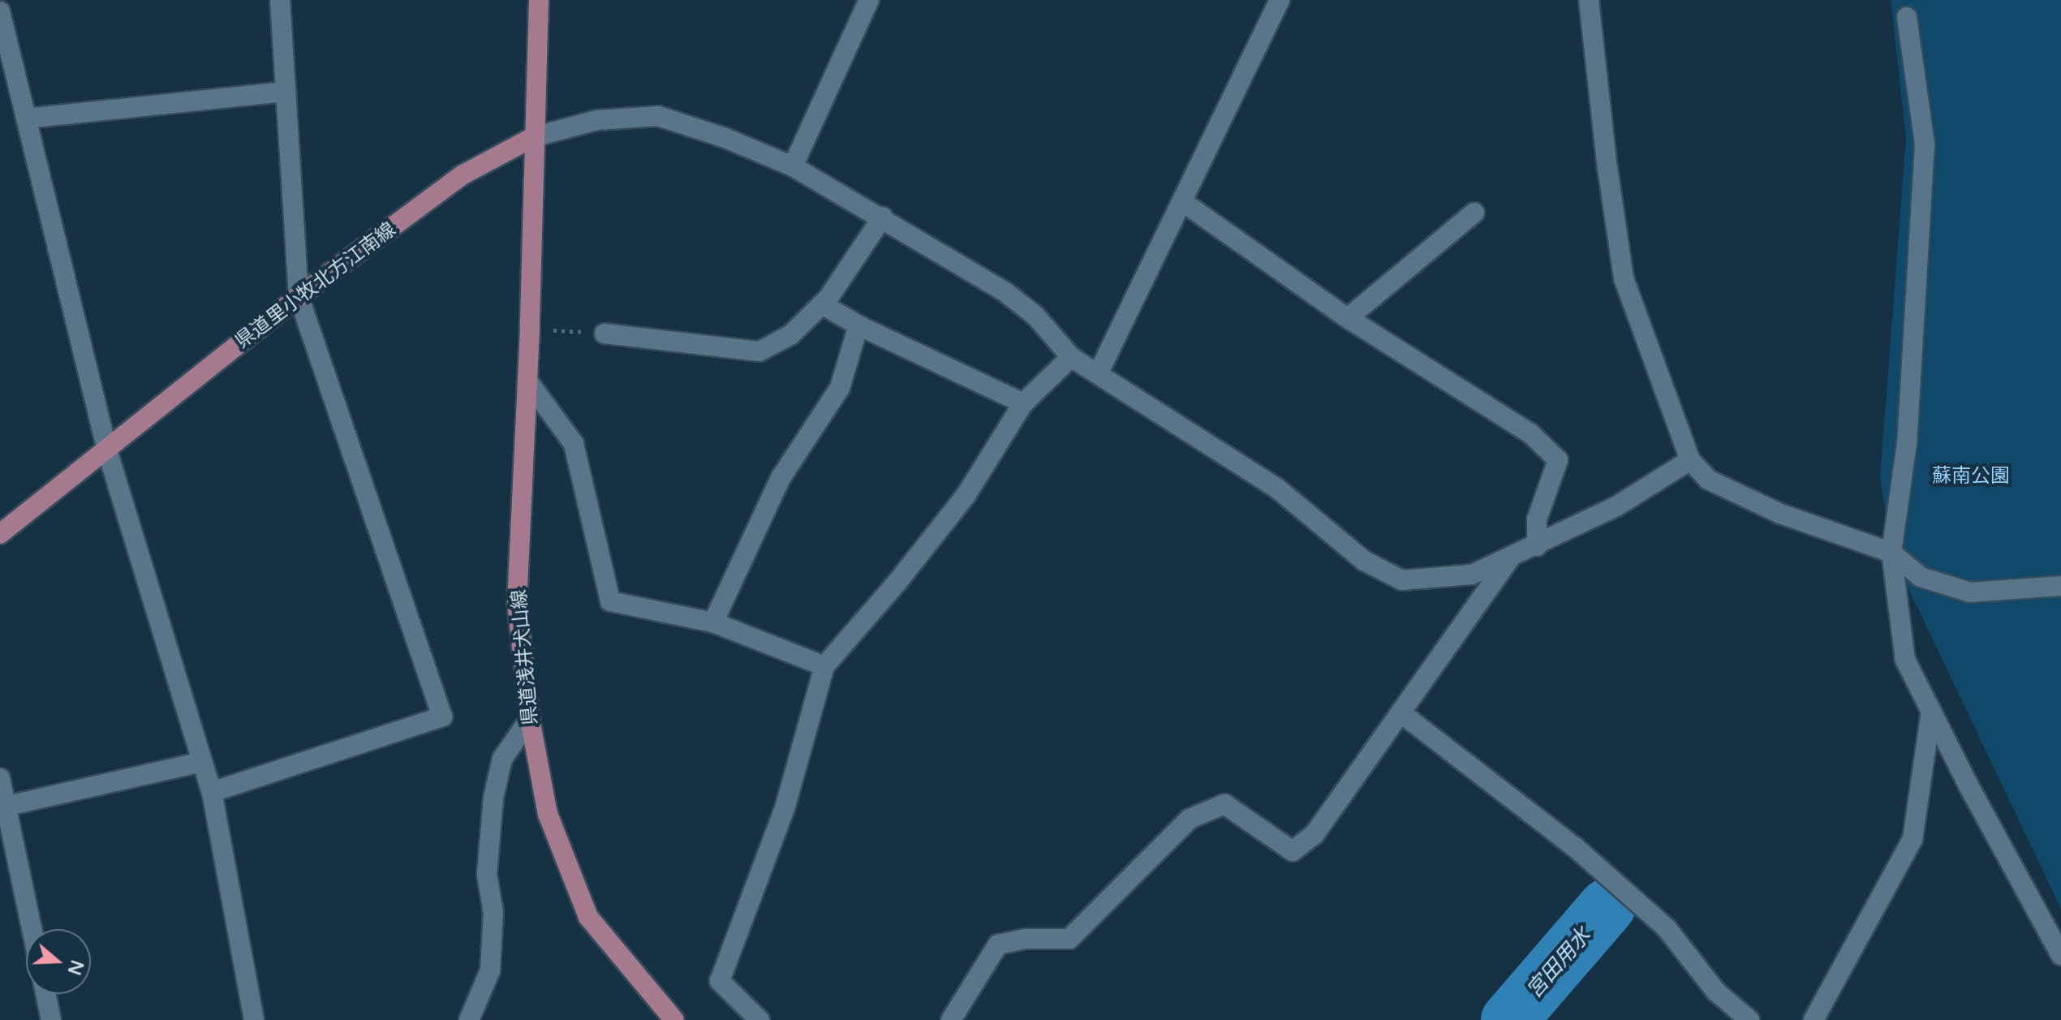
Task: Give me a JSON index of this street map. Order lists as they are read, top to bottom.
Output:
{
  "streets": {
    "main road": ["県道里小牧北方江南線", "県道浅井犬山線"]
  },
  "crossings": [
    ["県道里小牧北方江南線", "県道浅井犬山線"]
  ],
  "water": ["宮田用水"],
  "parks": ["蘇南公園"],
  "north": "right"
}
